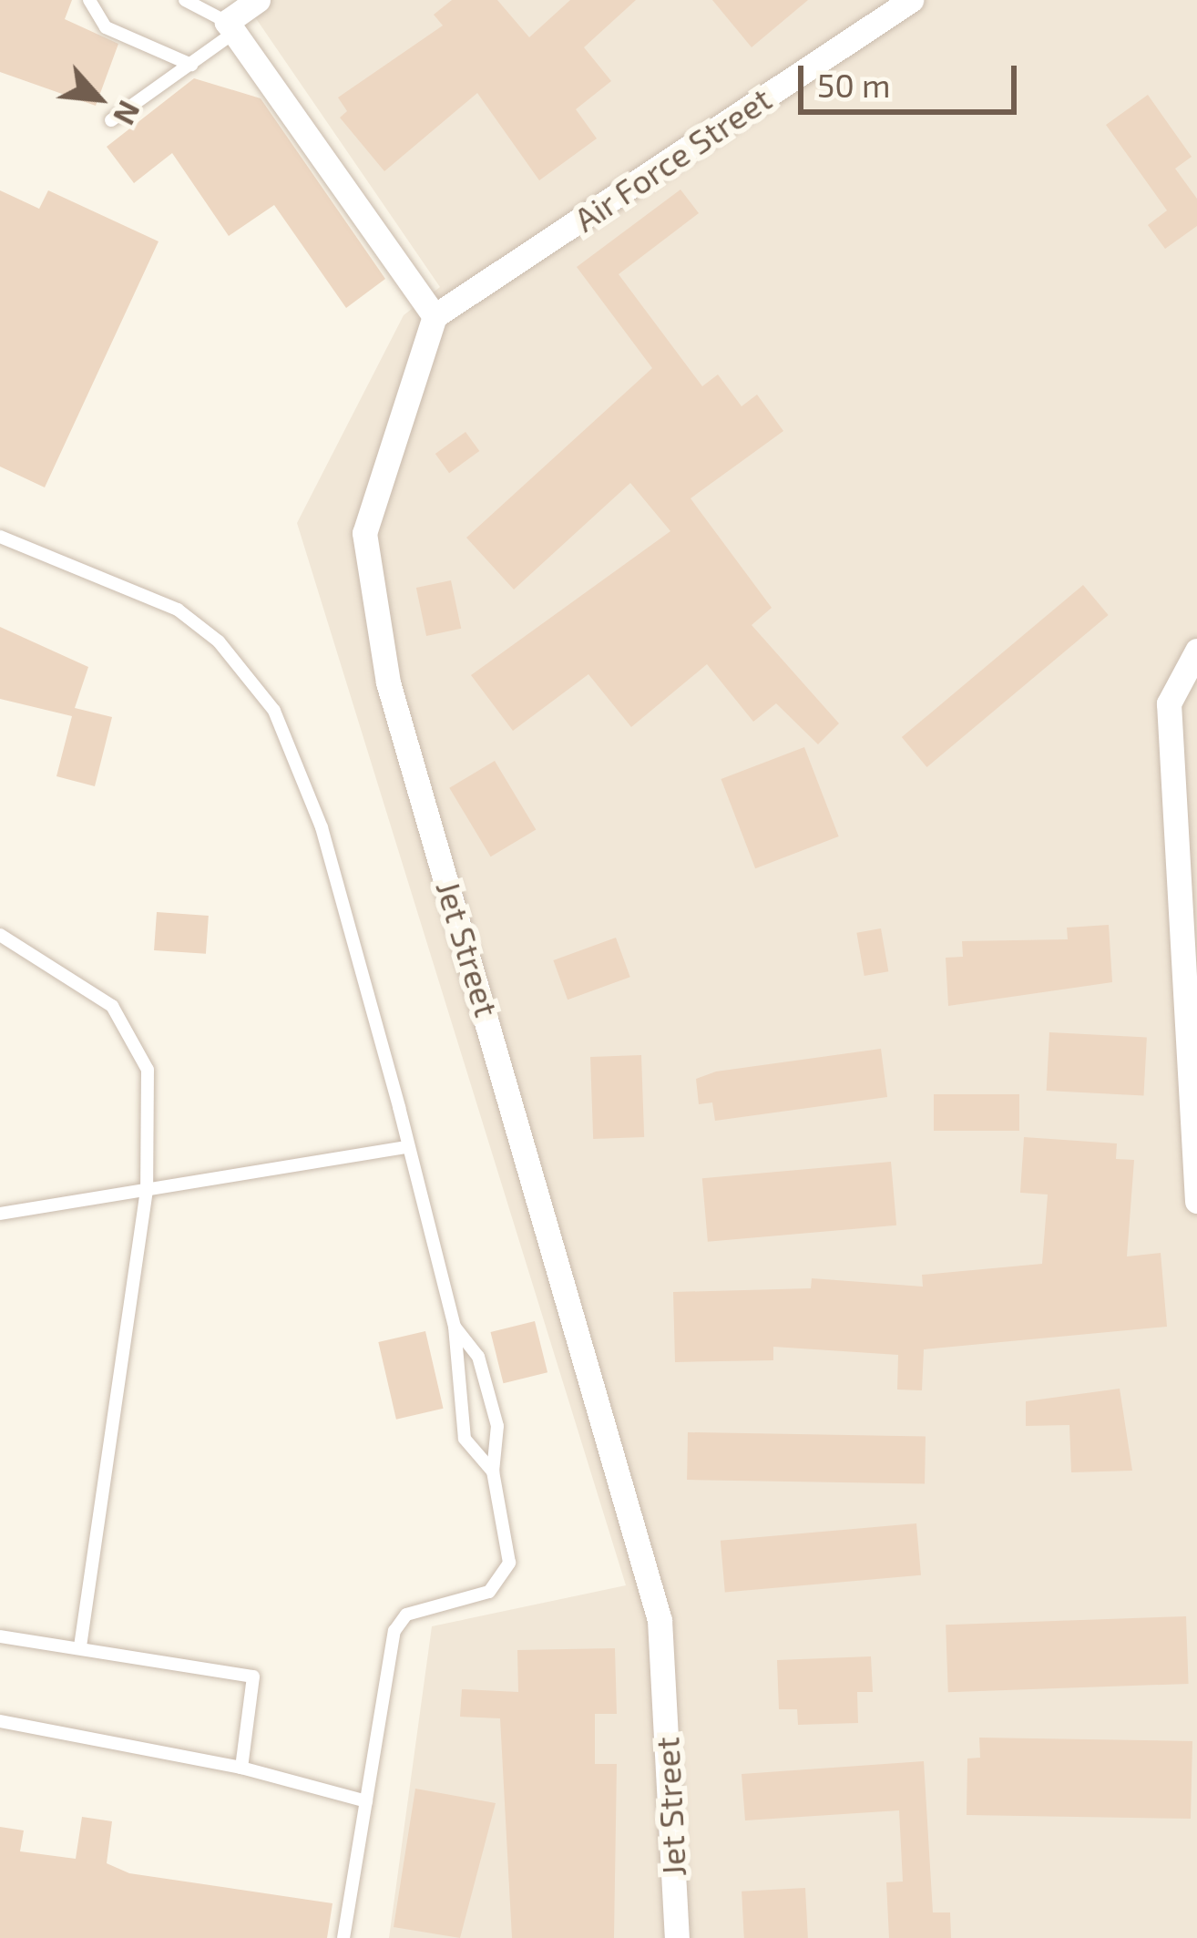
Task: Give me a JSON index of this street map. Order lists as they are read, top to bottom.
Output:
{
  "streets": {
    "street": ["Air Force Street", "Jet Street"]
  },
  "crossings": [
    ["Air Force Street", "Jet Street"]
  ],
  "scale_bar": "50 m",
  "north": "bottom right"
}
